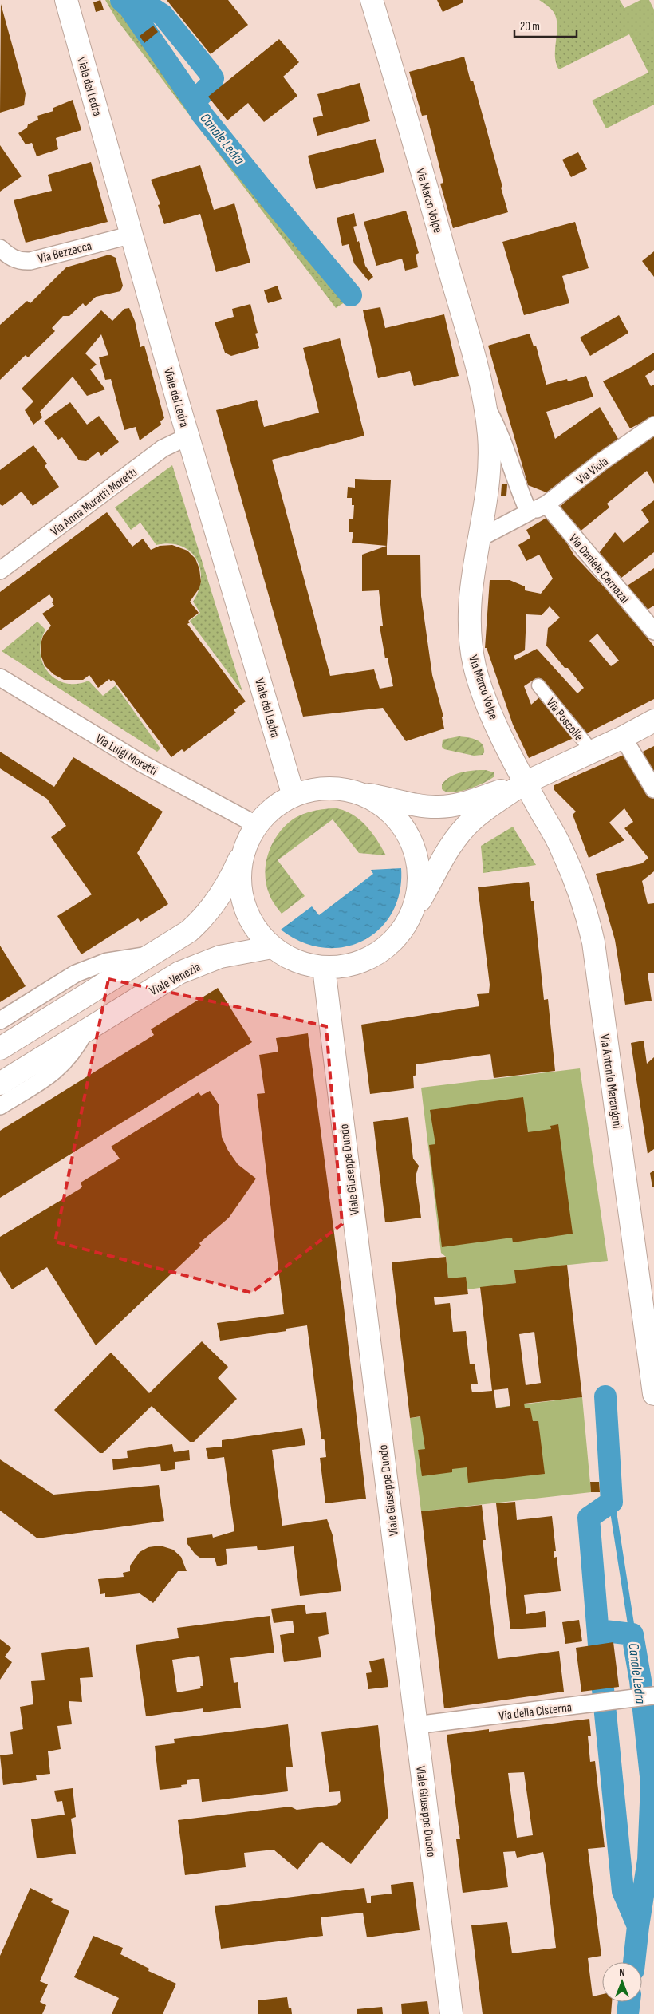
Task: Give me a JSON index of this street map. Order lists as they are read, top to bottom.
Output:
{
  "streets": {
    "main road": [
      "Viale del Ledra",
      "Via Marco Volpe",
      "Via Poscolle",
      "Viale Venezia",
      "Via Antonio Marangoni",
      "Viale Giuseppe Duodo"
    ],
    "street": [
      "Via Bezzecca",
      "Via Viola",
      "Via Anna Muratti Moretti",
      "Via Daniele Cernazai",
      "Via Luigi Moretti",
      "Via della Cisterna"
    ]
  },
  "crossings": [
    ["Viale del Ledra", "Via Bezzecca"],
    ["Viale del Ledra", "Via Anna Muratti Moretti"],
    ["Via Marco Volpe", "Via Viola"],
    ["Via Marco Volpe", "Via Poscolle"],
    ["Via Marco Volpe", "Via Antonio Marangoni"],
    ["Via Viola", "Via Daniele Cernazai"],
    ["Via Poscolle", "Via Antonio Marangoni"],
    ["Viale Giuseppe Duodo", "Via della Cisterna"]
  ],
  "water": ["Canale Ledra"],
  "scale_bar": "20 m",
  "north": "top"
}
